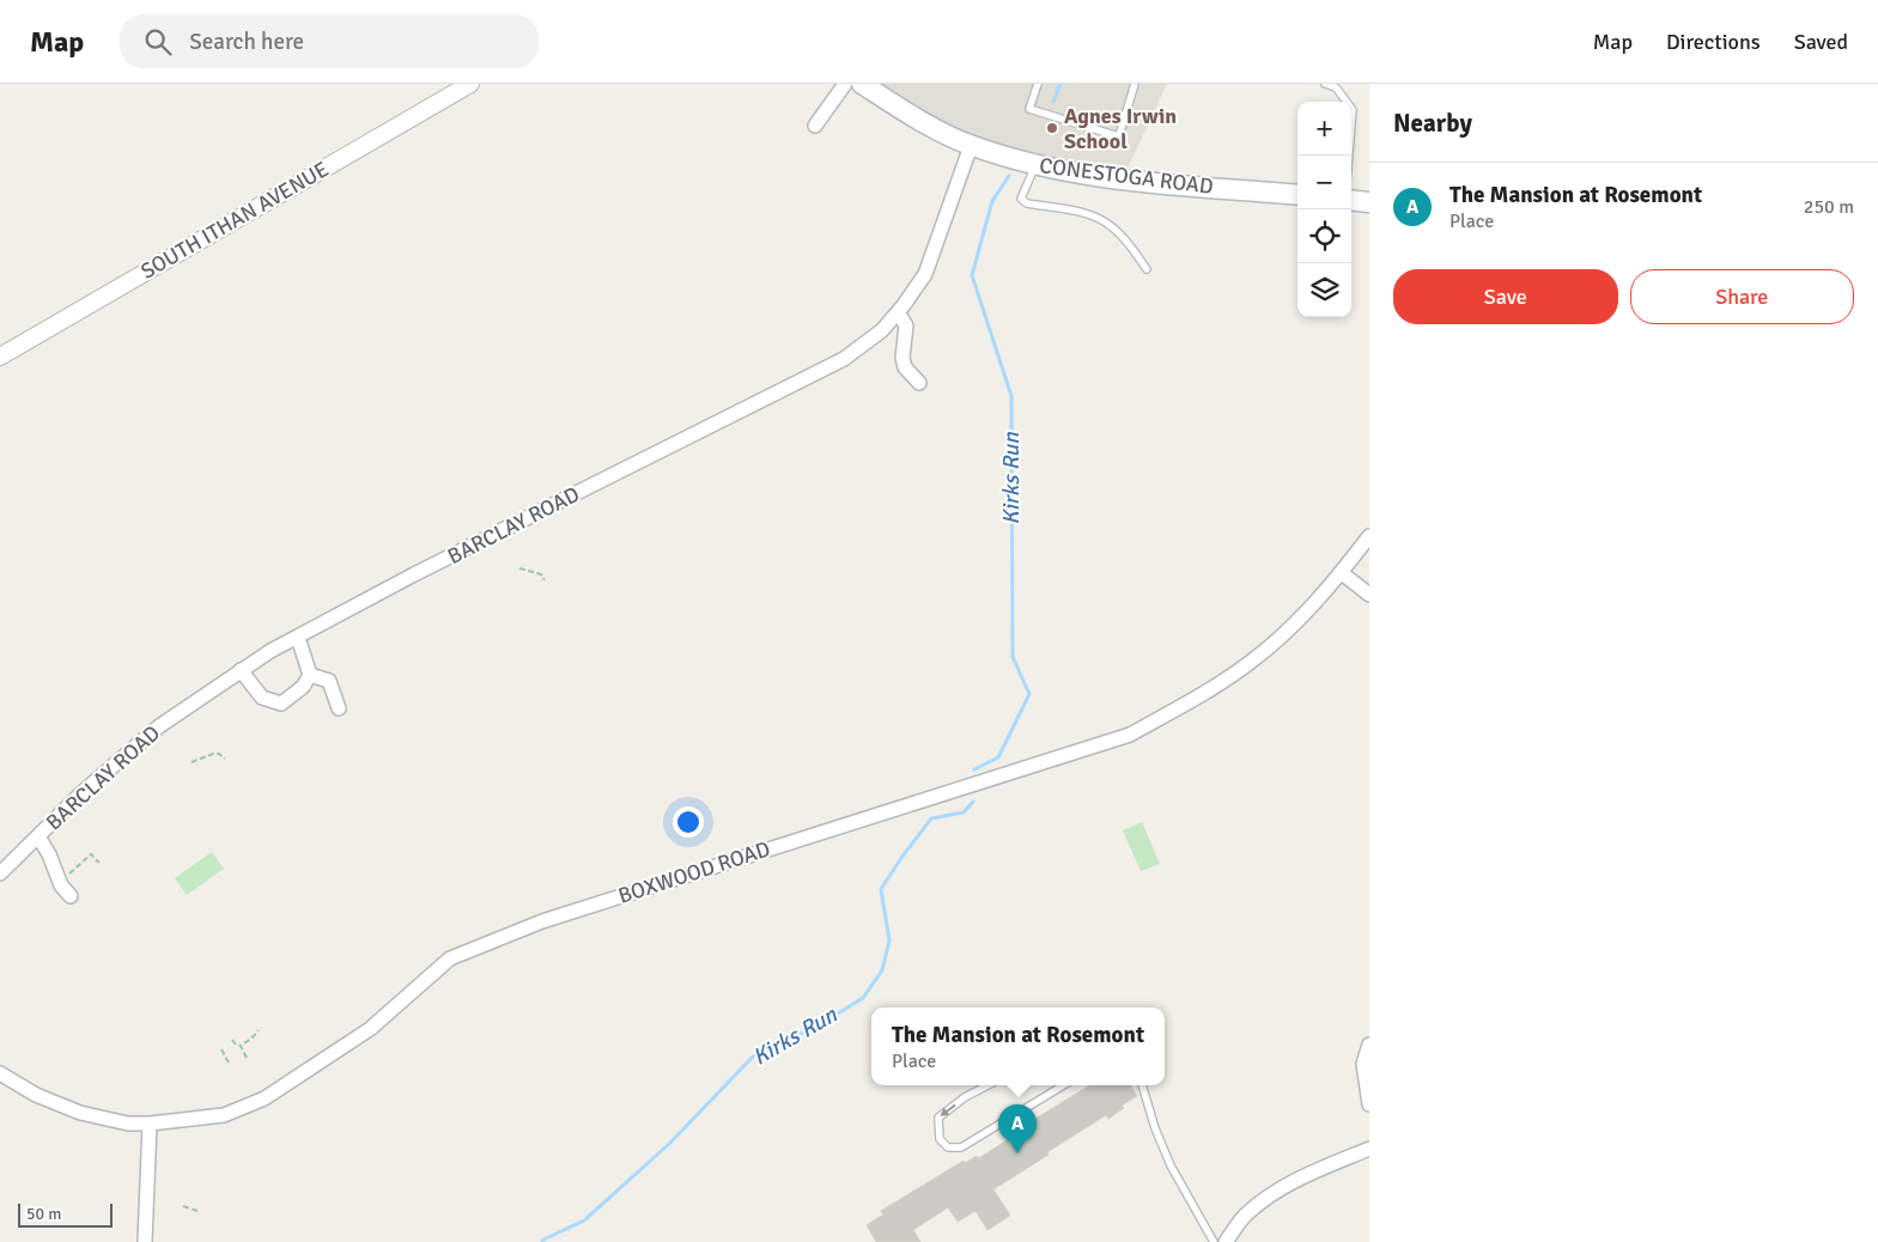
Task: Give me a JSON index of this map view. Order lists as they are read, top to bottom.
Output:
{
  "streets": {
    "main road": ["CONESTOGA ROAD"],
    "street": ["SOUTH ITHAN AVENUE", "BARCLAY ROAD", "BOXWOOD ROAD"]
  },
  "crossings": [
    ["CONESTOGA ROAD", "BARCLAY ROAD"]
  ],
  "water": ["Kirks Run"],
  "places": ["Agnes Irwin School"],
  "scale_bar": "50 m",
  "page": {
    "header": "Map",
    "search": "Search here",
    "nav": ["Map", "Directions", "Saved"],
    "heading": "Nearby",
    "map_buttons": ["+", "−"],
    "list": [
      {
        "mark": "A",
        "name": "The Mansion at Rosemont",
        "note": "Place",
        "value": "250 m"
      }
    ],
    "buttons": ["Save", "Share"],
    "popup": ["The Mansion at Rosemont", "Place"],
    "pins": "A",
    "scale": "50 m"
  }
}
